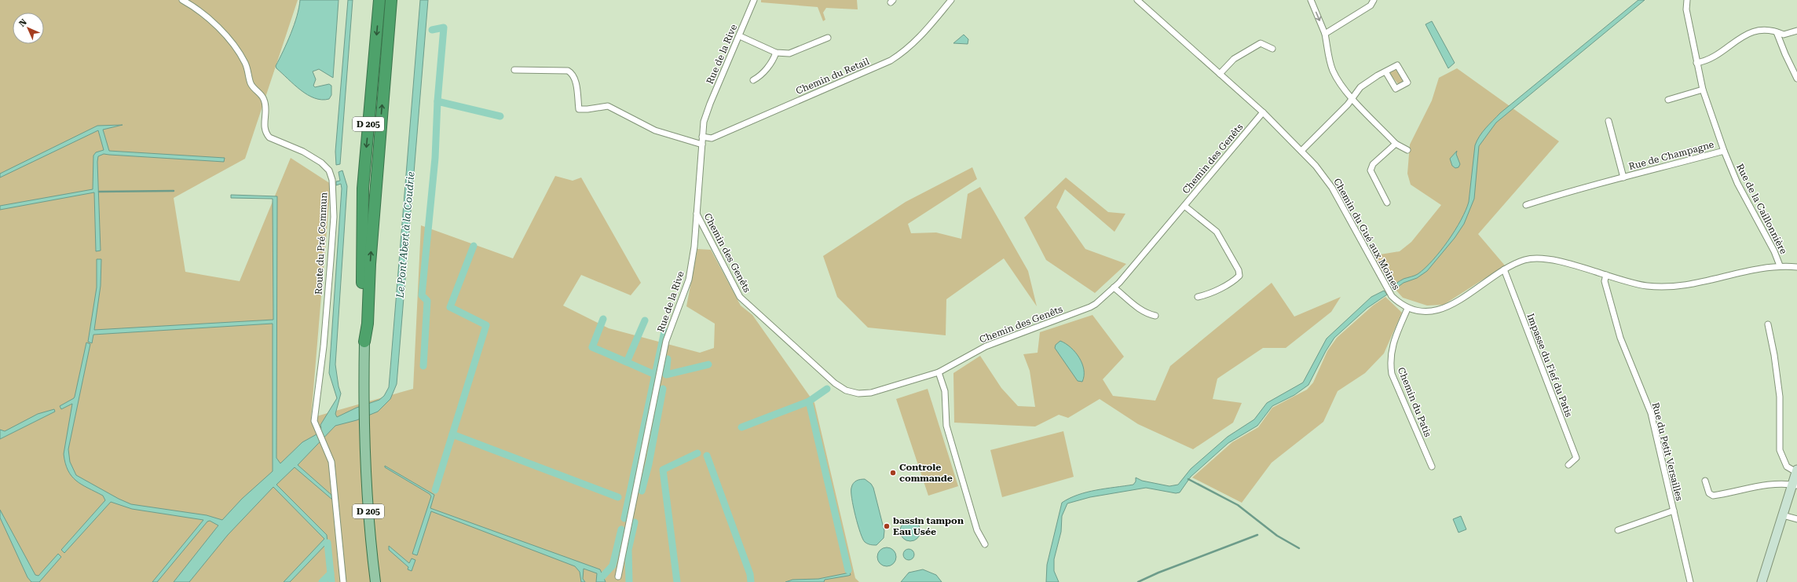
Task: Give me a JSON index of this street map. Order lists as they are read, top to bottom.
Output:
{
  "streets": {
    "highway": ["D 205"],
    "street": [
      "Rue de la Rive",
      "Chemin du Retail",
      "Rue de Champagne",
      "Chemin des Genêts",
      "Rue de la Caillonnière",
      "Chemin du Gué aux Moines",
      "Route du Pré Commun",
      "Impasse du Fief du Patis",
      "Chemin du Patis",
      "Rue du Petit Versailles"
    ]
  },
  "crossings": [
    ["Rue de la Rive", "Chemin du Retail"],
    ["Rue de la Rive", "Chemin des Genêts"],
    ["Rue de Champagne", "Rue de la Caillonnière"],
    ["Chemin des Genêts", "Chemin du Gué aux Moines"],
    ["Rue de la Caillonnière", "Chemin du Gué aux Moines"],
    ["Chemin du Gué aux Moines", "Impasse du Fief du Patis"],
    ["Chemin du Gué aux Moines", "Chemin du Patis"],
    ["Chemin du Gué aux Moines", "Rue du Petit Versailles"]
  ],
  "water": ["Le Pont Abert à la Coudrie"],
  "places": ["Controle commande", "bassin tampon Eau Usée"],
  "north": "top left"
}
